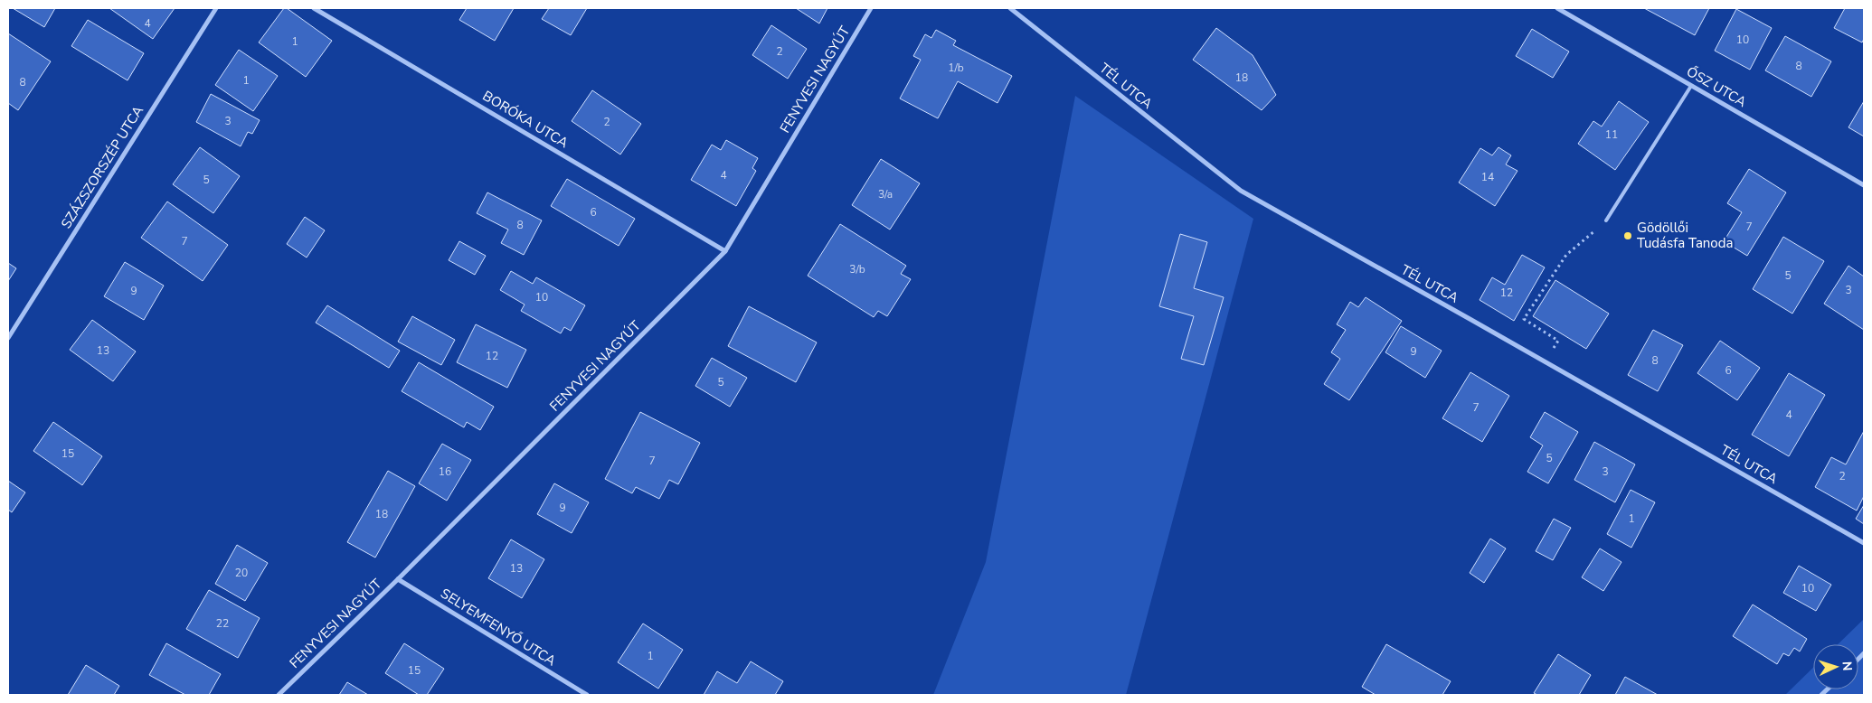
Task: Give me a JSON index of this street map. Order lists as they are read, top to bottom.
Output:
{
  "streets": {
    "street": [
      "FENYVESI NAGYÚT",
      "TÉL UTCA",
      "ŐSZ UTCA",
      "BORÓKA UTCA",
      "SZÁZSZORSZÉP UTCA",
      "SELYEMFENYŐ UTCA"
    ]
  },
  "crossings": [
    ["FENYVESI NAGYÚT", "BORÓKA UTCA"],
    ["FENYVESI NAGYÚT", "SELYEMFENYŐ UTCA"]
  ],
  "places": ["Gödöllői Tudásfa Tanoda"],
  "house_numbers": [
    "4",
    "10",
    "1",
    "2",
    "8",
    "1/b",
    "18",
    "1",
    "8",
    "3",
    "2",
    "11",
    "4",
    "14",
    "5",
    "3/a",
    "6",
    "8",
    "7",
    "7",
    "3/b",
    "5",
    "3",
    "9",
    "12",
    "10",
    "13",
    "9",
    "12",
    "8",
    "6",
    "5",
    "7",
    "4",
    "15",
    "5",
    "7",
    "16",
    "3",
    "2",
    "9",
    "18",
    "1",
    "13",
    "20",
    "10",
    "22",
    "1",
    "15"
  ],
  "north": "right"
}
